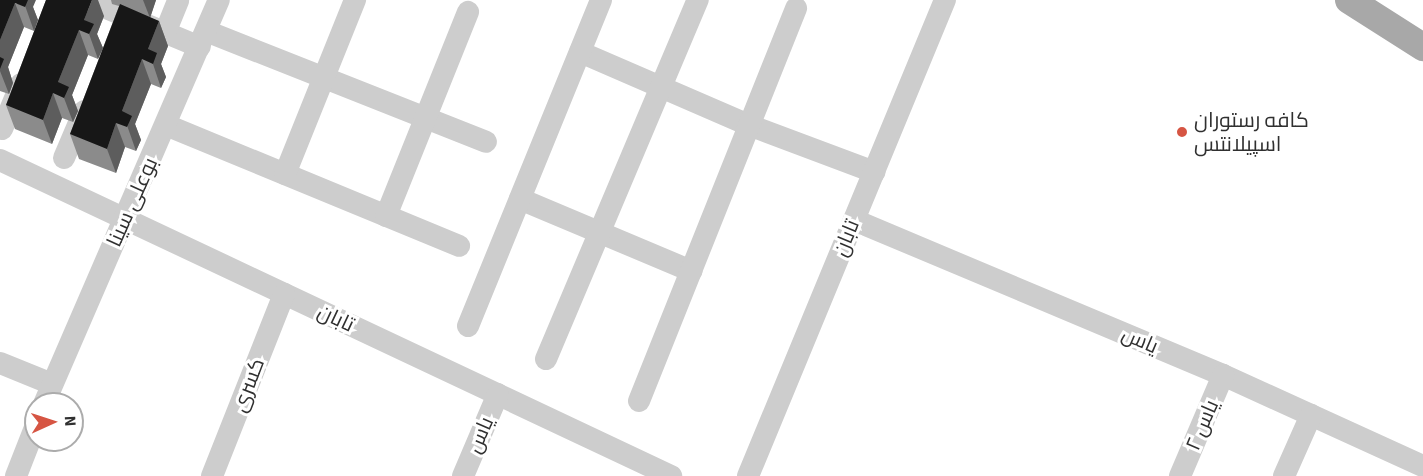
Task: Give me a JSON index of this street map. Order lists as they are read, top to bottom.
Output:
{
  "streets": {
    "street": [
      "بوعلی سینا",
      "تابان",
      "یاس",
      "کسری",
      "یاس ۲"
    ]
  },
  "crossings": [
    ["بوعلی سینا", "تابان"],
    ["تابان", "یاس"],
    ["تابان", "کسری"],
    ["یاس", "یاس ۲"]
  ],
  "places": ["کافه رستوران اسپیلانتس"],
  "north": "right"
}
